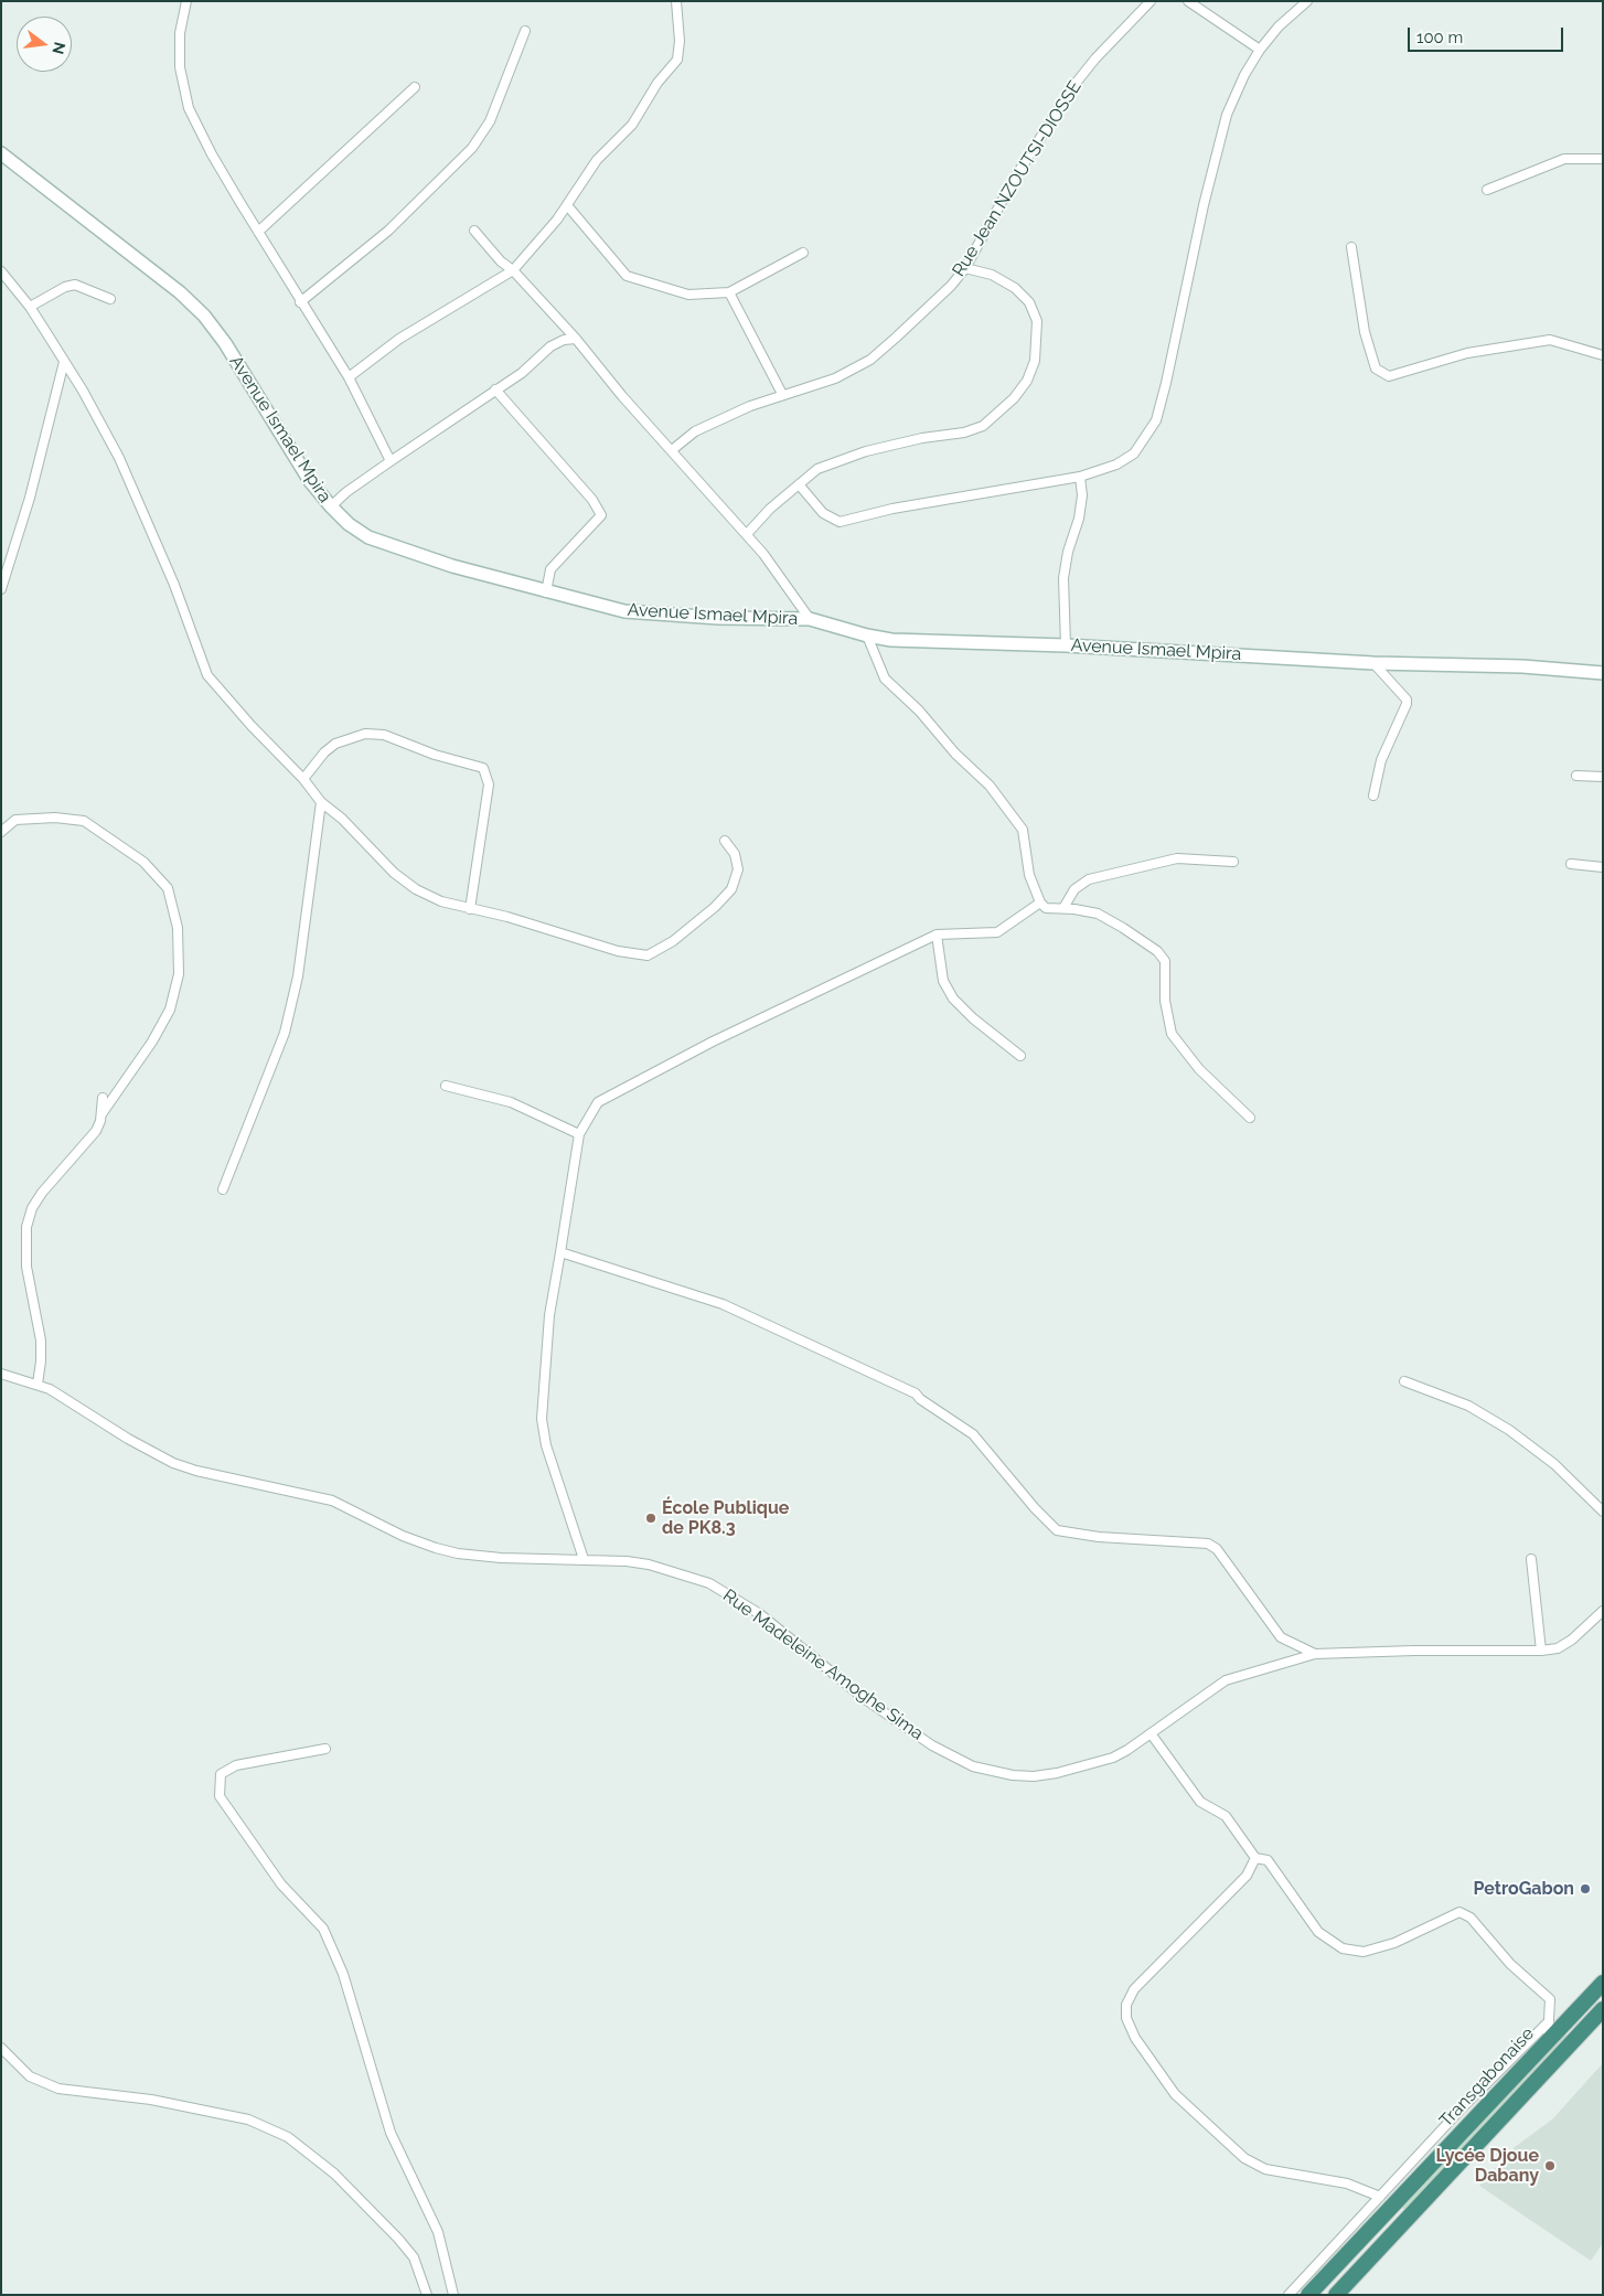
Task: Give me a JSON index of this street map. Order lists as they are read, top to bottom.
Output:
{
  "streets": {
    "highway": ["Transgabonaise"],
    "main road": ["Avenue Ismael Mpira"],
    "street": ["Rue Jean NZOUTSI-DIOSSE", "Rue Madeleine Amoghe Sima"]
  },
  "places": ["École Publique de PK8.3", "PetroGabon", "Lycée Djoue Dabany"],
  "scale_bar": "100 m",
  "north": "right"
}
